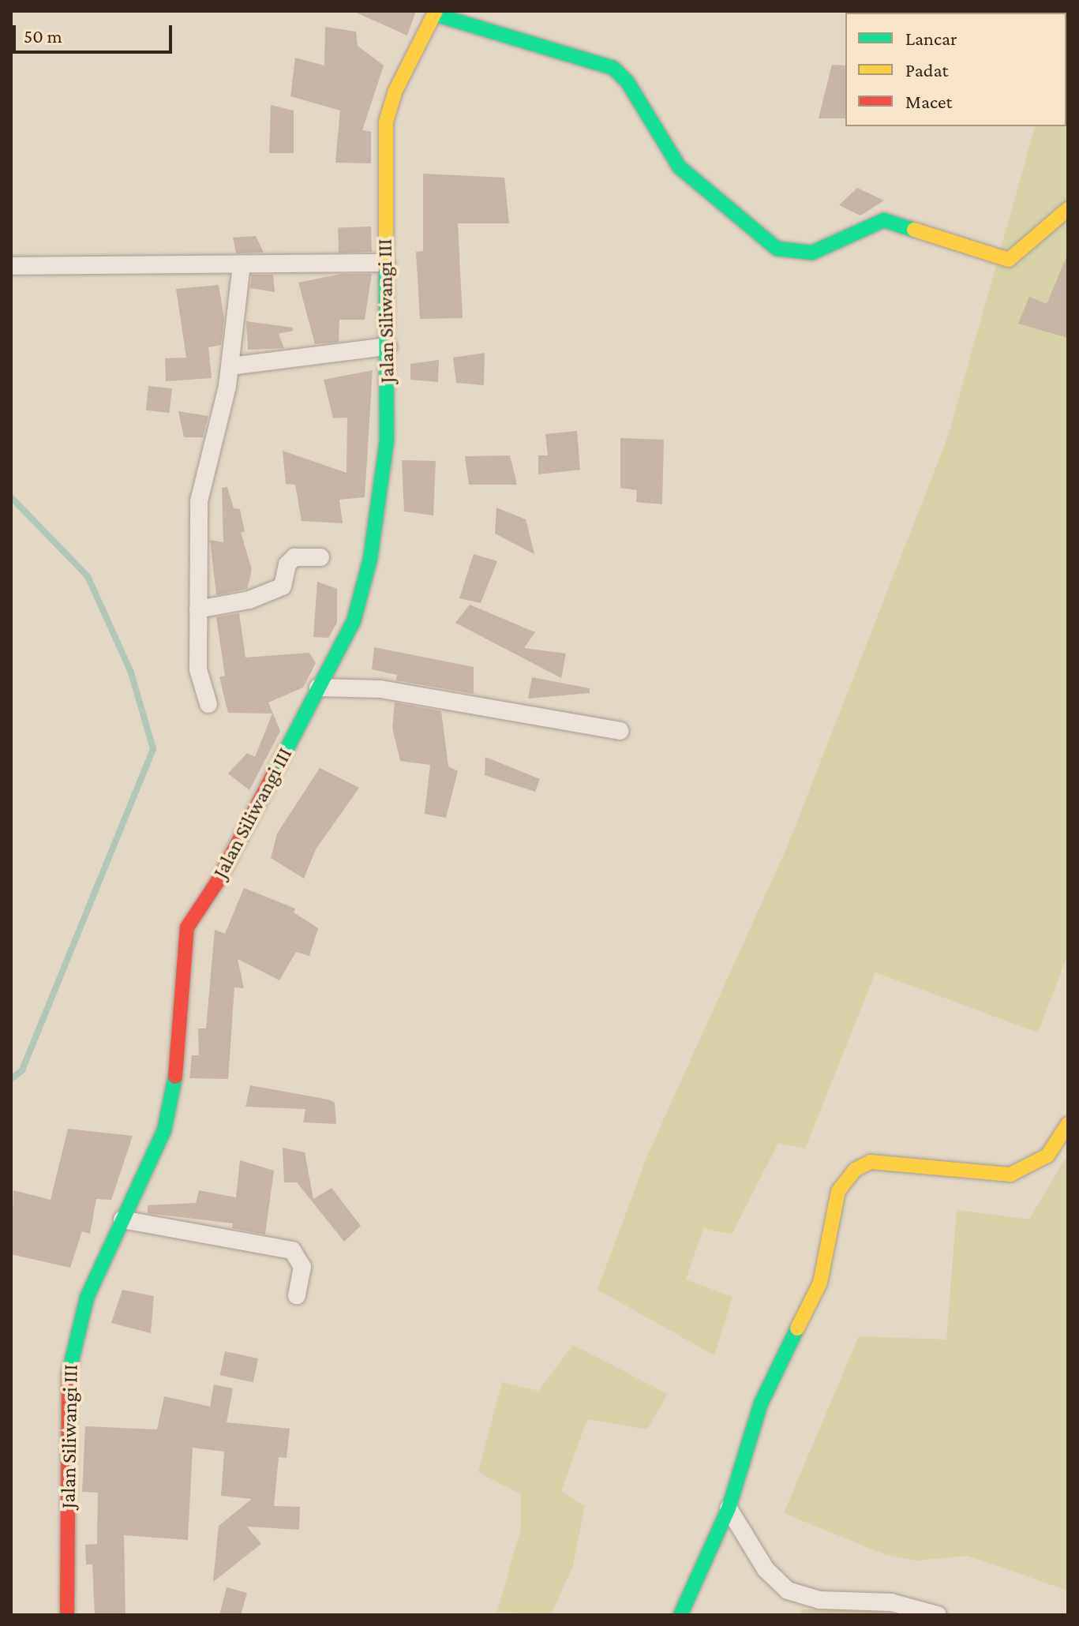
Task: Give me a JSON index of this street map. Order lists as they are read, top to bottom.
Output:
{
  "streets": {
    "street": ["Jalan Siliwangi III"]
  },
  "legend": ["Lancar", "Padat", "Macet"],
  "scale_bar": "50 m"
}
